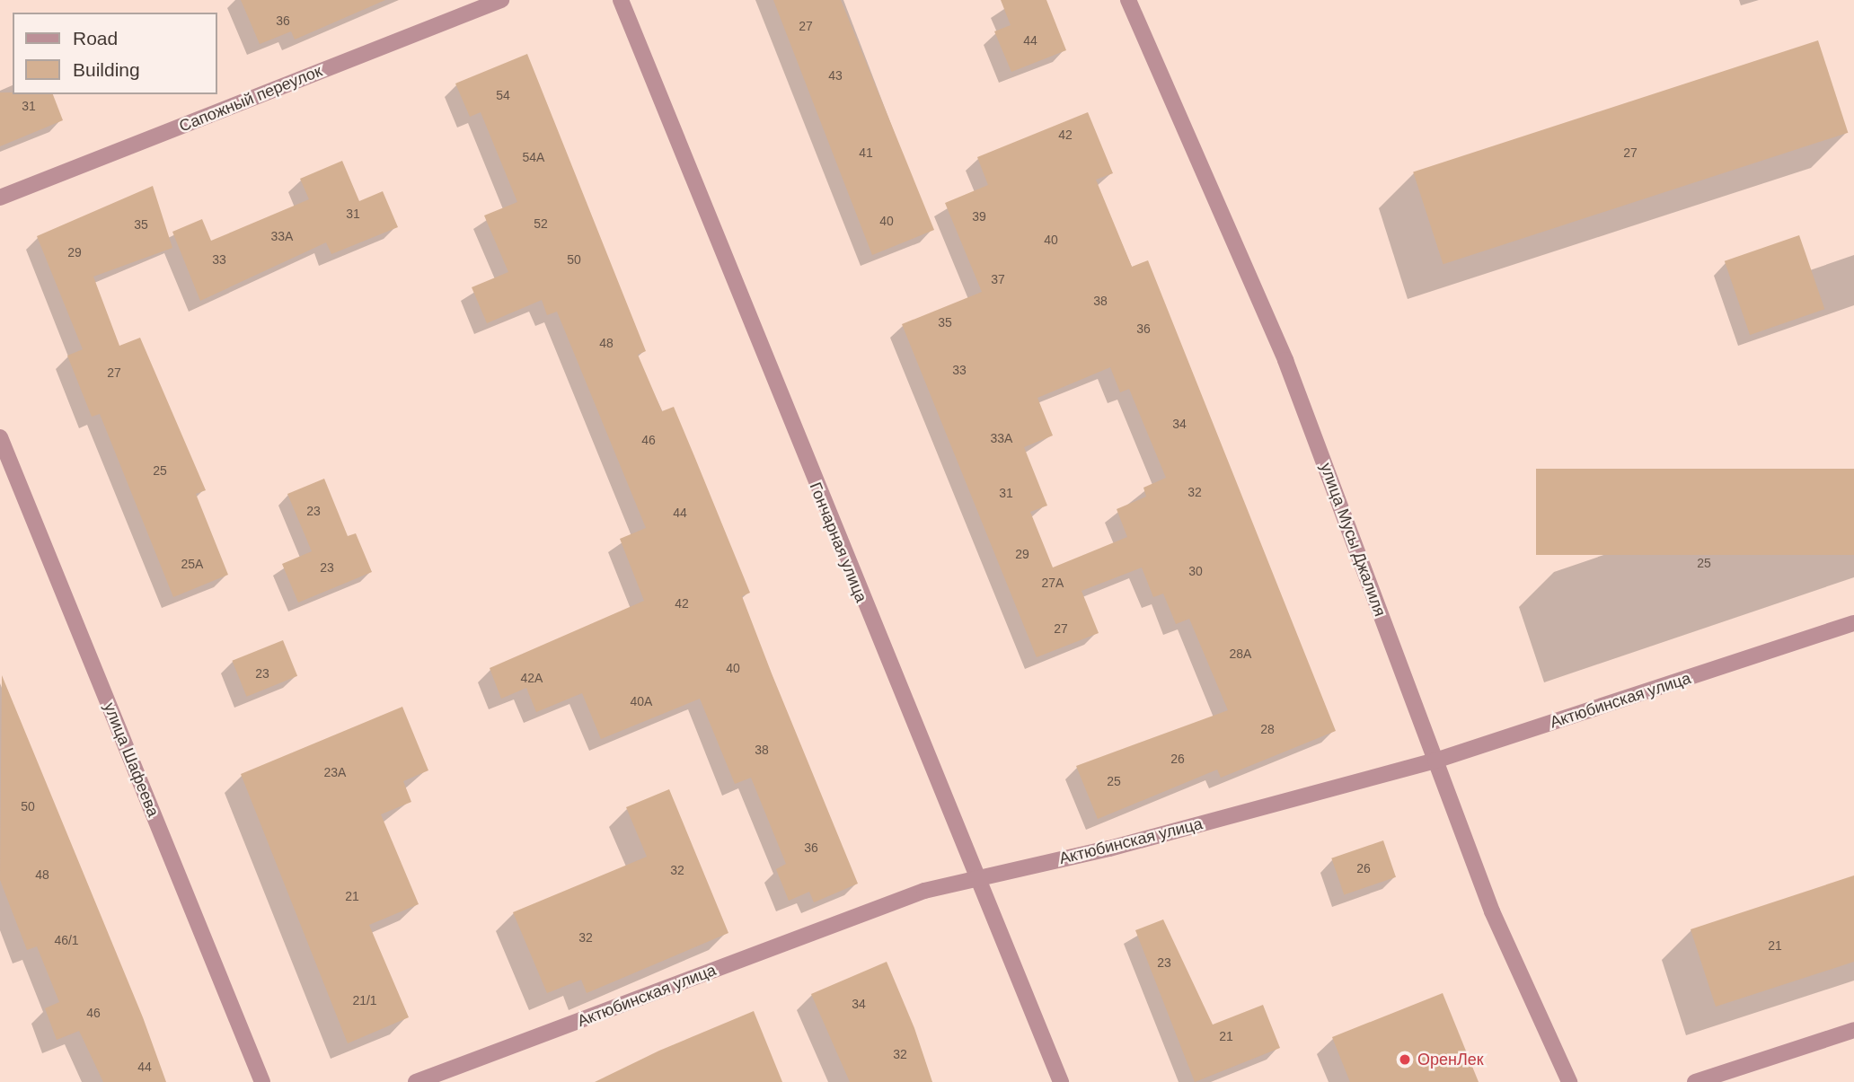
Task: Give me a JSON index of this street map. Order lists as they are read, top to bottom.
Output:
{
  "streets": {
    "street": [
      "Сапожный переулок",
      "улица Мусы Джалиля",
      "Гончарная улица",
      "Актюбинская улица",
      "улица Шафеева"
    ]
  },
  "crossings": [
    ["улица Мусы Джалиля", "Актюбинская улица"],
    ["Гончарная улица", "Актюбинская улица"]
  ],
  "places": ["ОренЛек"],
  "house_numbers": [
    "36",
    "27",
    "44",
    "43",
    "54",
    "31",
    "42",
    "41",
    "27",
    "54А",
    "31",
    "39",
    "40",
    "52",
    "35",
    "33А",
    "40",
    "29",
    "33",
    "50",
    "37",
    "38",
    "35",
    "36",
    "48",
    "33",
    "27",
    "34",
    "33А",
    "46",
    "25",
    "32",
    "31",
    "23",
    "44",
    "29",
    "25",
    "25А",
    "23",
    "30",
    "27А",
    "42",
    "27",
    "28А",
    "40",
    "23",
    "42А",
    "40А",
    "28",
    "38",
    "26",
    "23А",
    "25",
    "50",
    "36",
    "26",
    "32",
    "48",
    "21",
    "32",
    "46/1",
    "21",
    "23",
    "21/1",
    "34",
    "46",
    "21",
    "32",
    "44"
  ],
  "legend": ["Road", "Building"]
}
